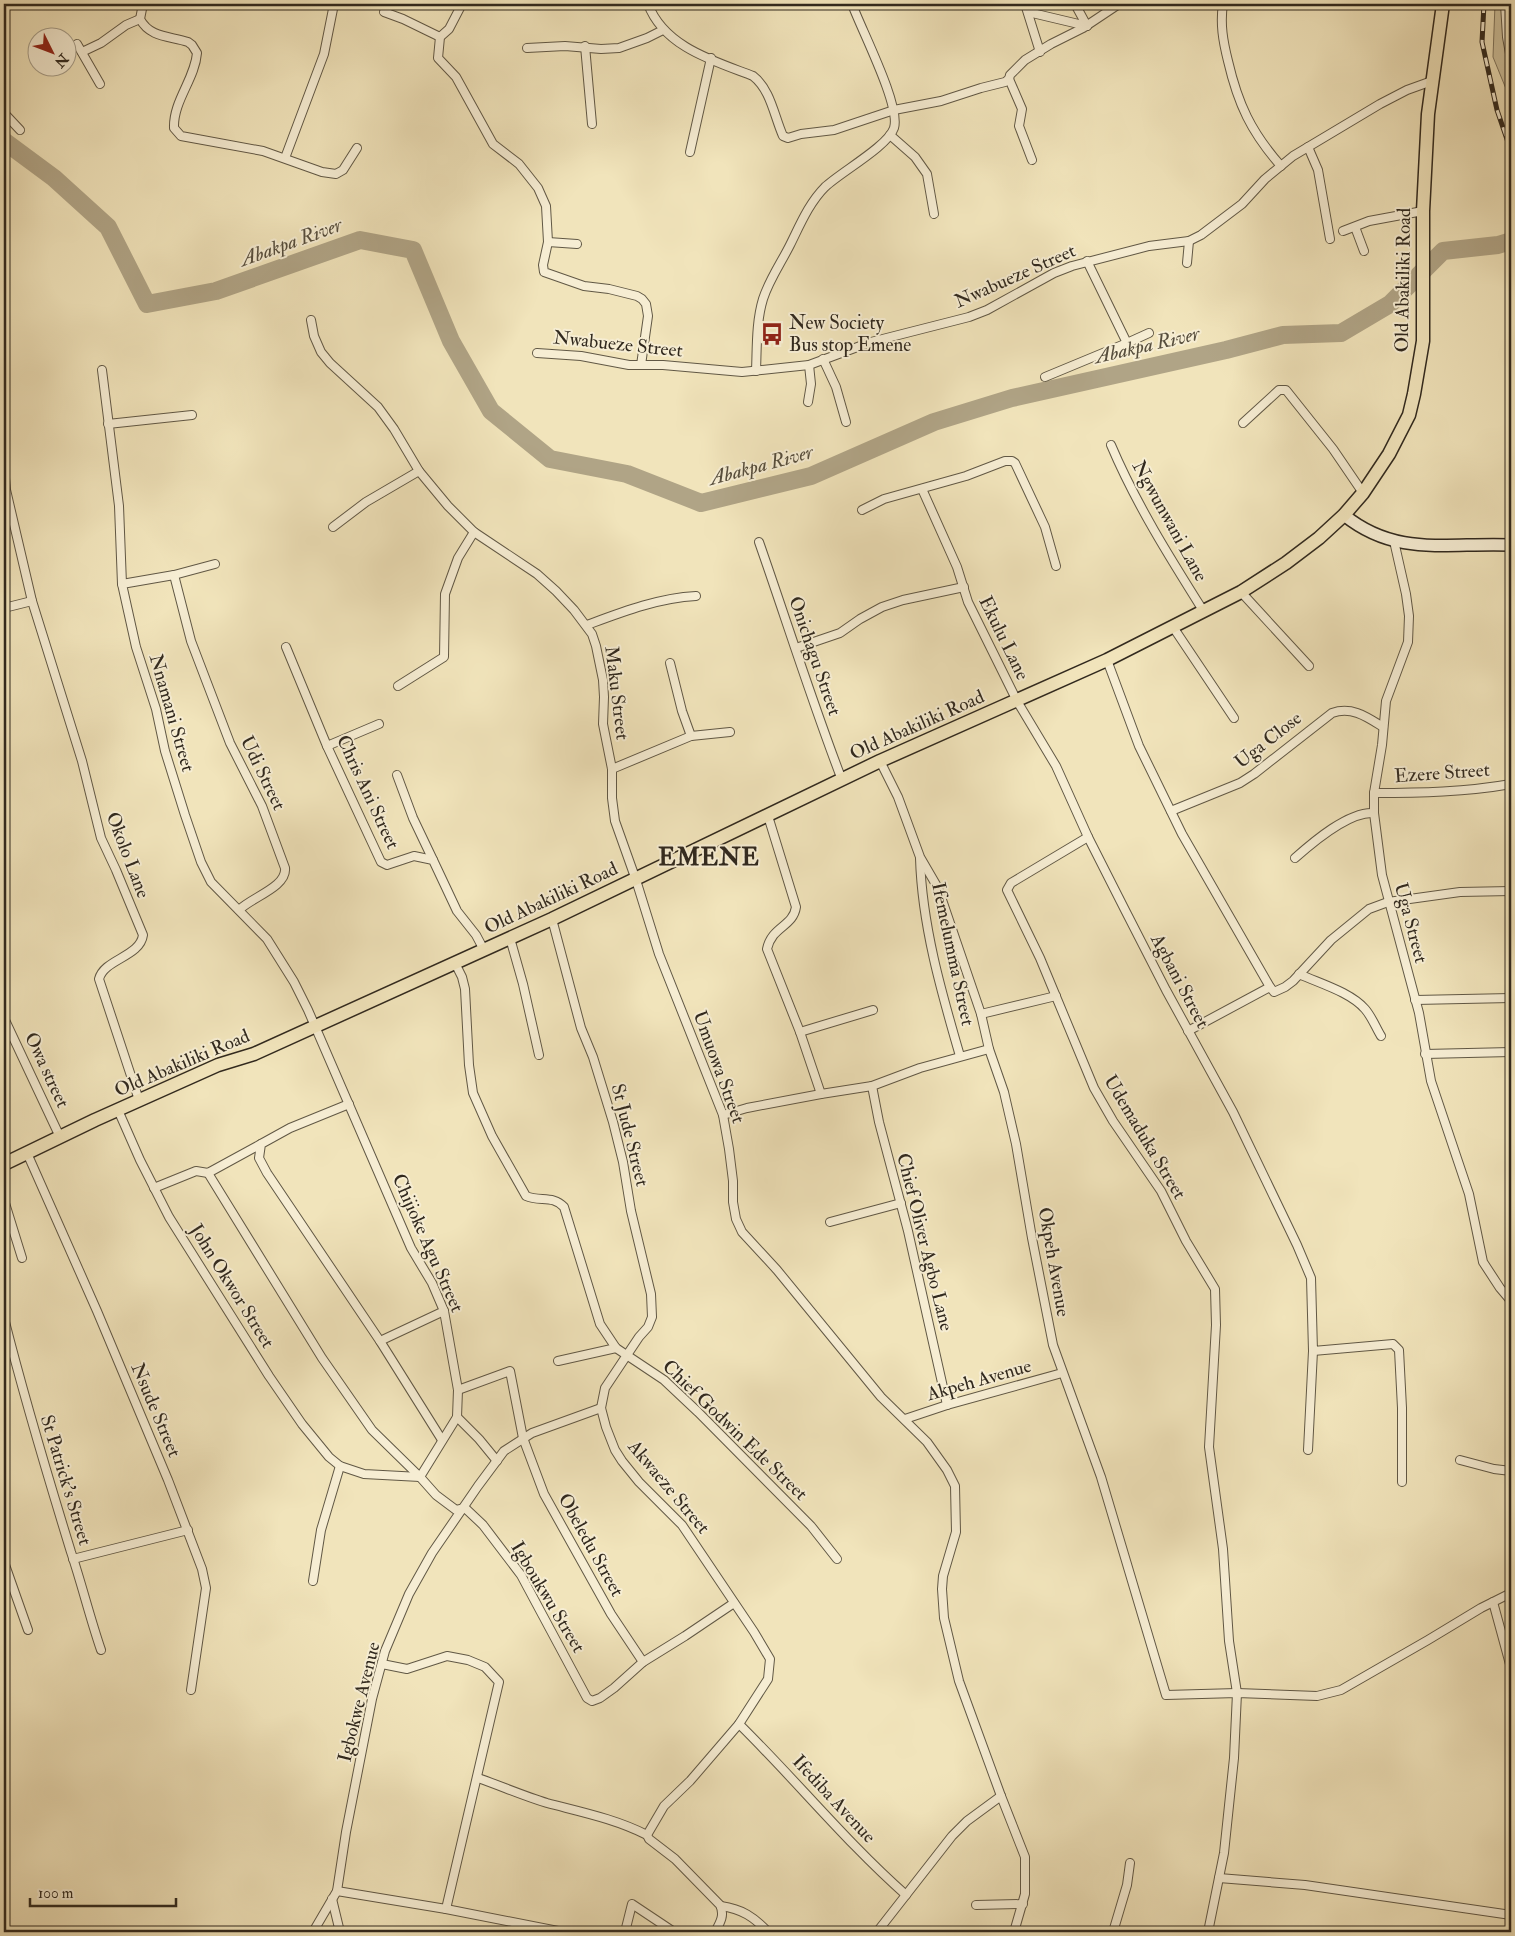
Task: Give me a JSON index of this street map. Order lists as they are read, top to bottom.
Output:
{
  "streets": {
    "main road": ["Old Abakiliki Road"],
    "street": [
      "Nwabueze Street",
      "Ngwunwani Lane",
      "Ekulu Lane",
      "Onichagu Street",
      "Maku Street",
      "Nnamani Street",
      "Uga Close",
      "Udi Street",
      "Ezere Street",
      "Chris Ani Street",
      "Okolo Lane",
      "Uga Street",
      "Ifemelumma Street",
      "Agbani Street",
      "Umuowa Street",
      "Owa street",
      "St Jude Street",
      "Udemaduka Street",
      "Chief Oliver Agbo Lane",
      "Chijioke Agu Street",
      "Okpeh Avenue",
      "John Okwor Street",
      "Akpeh Avenue",
      "Nsude Street",
      "Chief Godwin Ede Street",
      "St Patrick's Street",
      "Akwaeze Street",
      "Obeledu Street",
      "Igboukwu Street",
      "Igbokwe Avenue",
      "Ifediba Avenue"
    ]
  },
  "crossings": [
    ["Nwabueze Street", "Old Abakiliki Road"],
    ["Old Abakiliki Road", "Ngwunwani Lane"],
    ["Old Abakiliki Road", "Ekulu Lane"],
    ["Old Abakiliki Road", "Onichagu Street"],
    ["Old Abakiliki Road", "Maku Street"],
    ["Old Abakiliki Road", "Nnamani Street"],
    ["Old Abakiliki Road", "Okolo Lane"],
    ["Old Abakiliki Road", "Agbani Street"],
    ["Old Abakiliki Road", "Umuowa Street"],
    ["Old Abakiliki Road", "Owa street"],
    ["Old Abakiliki Road", "St Jude Street"],
    ["Old Abakiliki Road", "Chijioke Agu Street"],
    ["Old Abakiliki Road", "John Okwor Street"],
    ["Old Abakiliki Road", "Nsude Street"],
    ["Old Abakiliki Road", "Chief Godwin Ede Street"],
    ["Ekulu Lane", "Onichagu Street"],
    ["Ekulu Lane", "Agbani Street"],
    ["Maku Street", "Umuowa Street"],
    ["Nnamani Street", "Udi Street"],
    ["Nnamani Street", "Chijioke Agu Street"],
    ["Uga Close", "Uga Street"],
    ["Ezere Street", "Uga Street"],
    ["Agbani Street", "Udemaduka Street"],
    ["Umuowa Street", "Akpeh Avenue"],
    ["St Jude Street", "Chief Godwin Ede Street"],
    ["Udemaduka Street", "Okpeh Avenue"],
    ["Chief Oliver Agbo Lane", "Akpeh Avenue"],
    ["Chijioke Agu Street", "Obeledu Street"],
    ["Okpeh Avenue", "Akpeh Avenue"],
    ["John Okwor Street", "Igboukwu Street"],
    ["Akwaeze Street", "Igbokwe Avenue"],
    ["Akwaeze Street", "Ifediba Avenue"],
    ["Obeledu Street", "Igboukwu Street"],
    ["Obeledu Street", "Igbokwe Avenue"],
    ["Igboukwu Street", "Igbokwe Avenue"]
  ],
  "districts": ["EMENE"],
  "water": ["Abakpa River"],
  "places": {
    "bus stop": ["New Society Bus stop Emene"]
  },
  "scale_bar": "100 m",
  "north": "bottom right"
}
